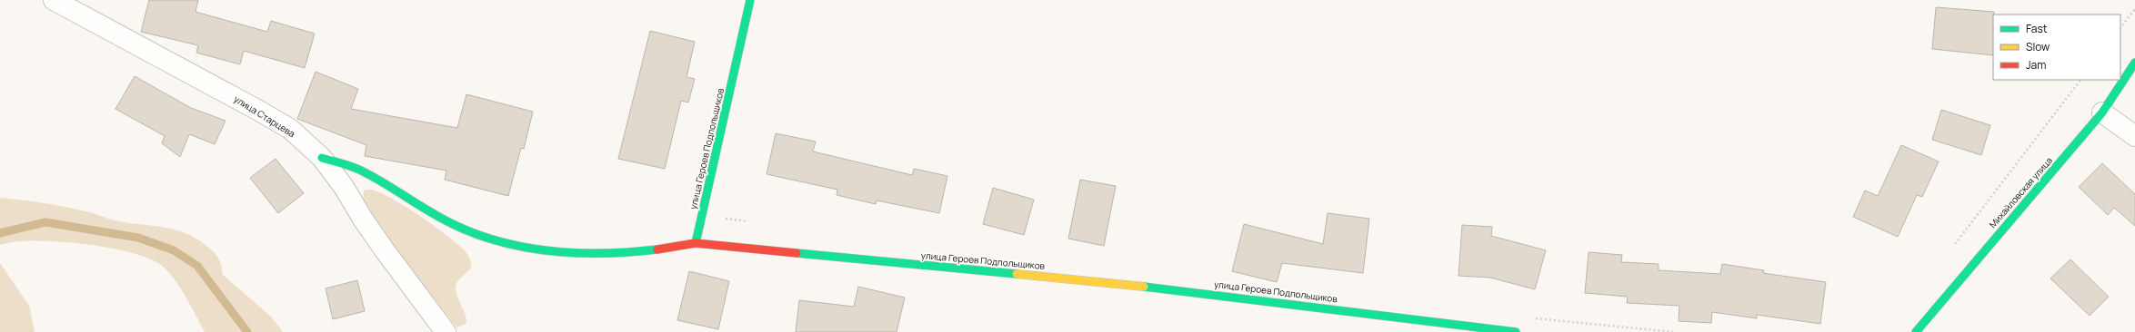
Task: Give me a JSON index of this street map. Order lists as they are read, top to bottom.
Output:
{
  "streets": {
    "street": ["улица Старцева", "улица Героев Подпольщиков", "Михайловская улица"]
  },
  "legend": ["Fast", "Slow", "Jam"]
}
